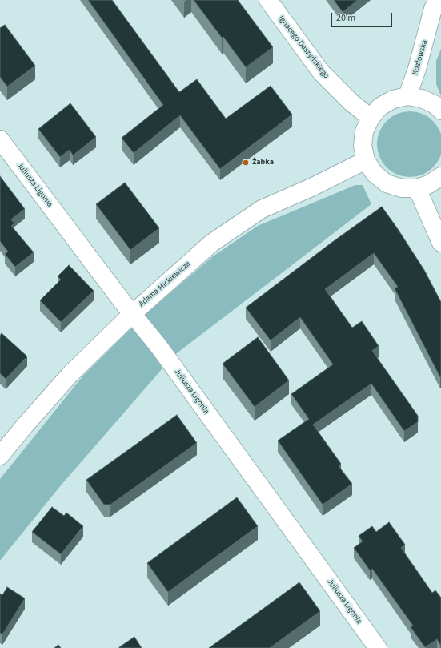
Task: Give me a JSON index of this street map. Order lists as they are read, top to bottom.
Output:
{
  "streets": {
    "street": [
      "Ignacego Daszyńskiego",
      "Kozłowska",
      "Juliusza Ligonia",
      "Adama Mickiewicza"
    ]
  },
  "crossings": [
    ["Juliusza Ligonia", "Adama Mickiewicza"]
  ],
  "places": ["Żabka"],
  "scale_bar": "20 m"
}
